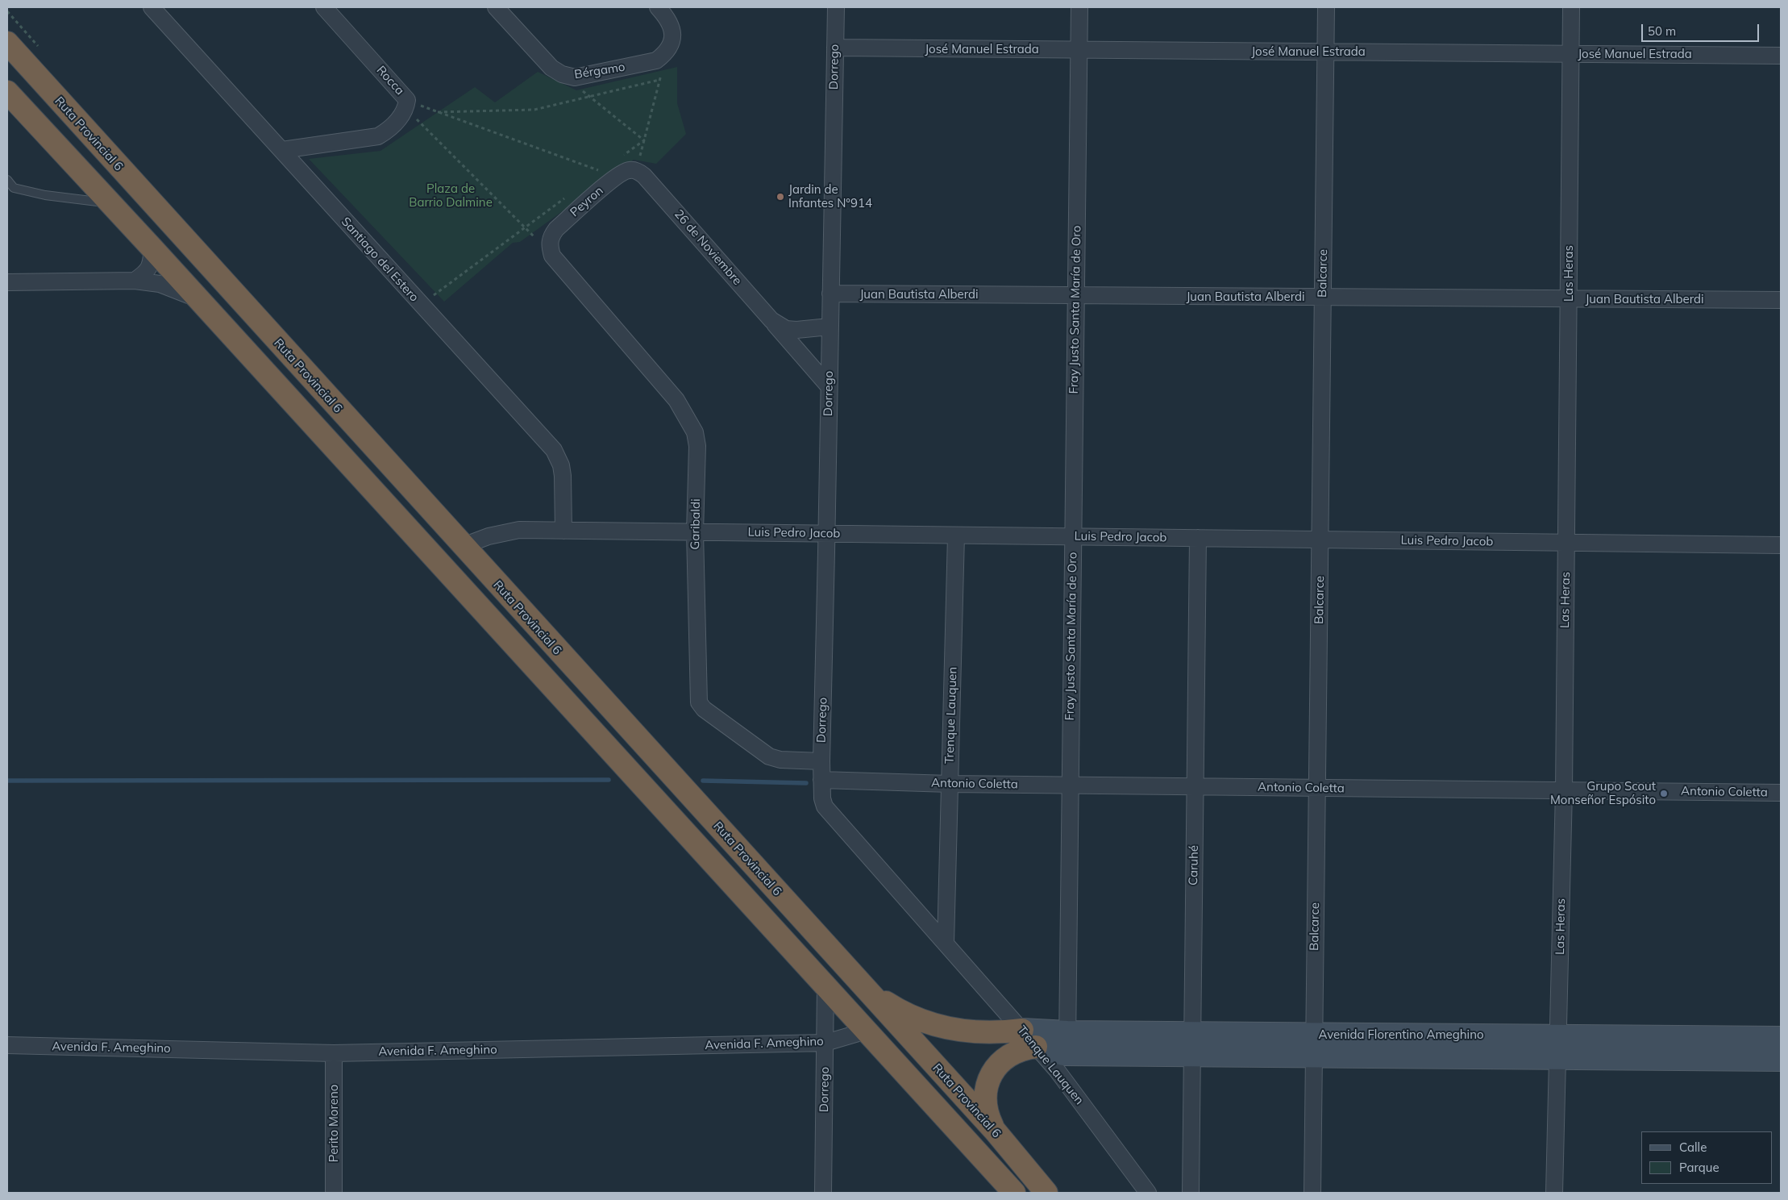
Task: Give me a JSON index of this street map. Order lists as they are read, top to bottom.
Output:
{
  "streets": {
    "highway": ["Ruta Provincial 6"],
    "main road": ["Avenida Florentino Ameghino"],
    "street": [
      "José Manuel Estrada",
      "Dorrego",
      "Bérgamo",
      "Rocca",
      "Peyron",
      "26 de Noviembre",
      "Santiago del Estero",
      "Balcarce",
      "Las Heras",
      "Juan Bautista Alberdi",
      "Fray Justo Santa María de Oro",
      "Garibaldi",
      "Luis Pedro Jacob",
      "Trenque Lauquen",
      "Antonio Coletta",
      "Caruhé",
      "Avenida F. Ameghino",
      "Perito Moreno"
    ]
  },
  "crossings": [
    ["José Manuel Estrada", "Dorrego"],
    ["José Manuel Estrada", "Balcarce"],
    ["José Manuel Estrada", "Las Heras"],
    ["José Manuel Estrada", "Fray Justo Santa María de Oro"],
    ["Dorrego", "26 de Noviembre"],
    ["Dorrego", "Juan Bautista Alberdi"],
    ["Dorrego", "Garibaldi"],
    ["Dorrego", "Luis Pedro Jacob"],
    ["Dorrego", "Trenque Lauquen"],
    ["Dorrego", "Antonio Coletta"],
    ["Dorrego", "Avenida F. Ameghino"],
    ["Rocca", "Santiago del Estero"],
    ["Ruta Provincial 6", "Luis Pedro Jacob"],
    ["Peyron", "26 de Noviembre"],
    ["Peyron", "Garibaldi"],
    ["Santiago del Estero", "Luis Pedro Jacob"],
    ["Balcarce", "Juan Bautista Alberdi"],
    ["Balcarce", "Luis Pedro Jacob"],
    ["Balcarce", "Antonio Coletta"],
    ["Balcarce", "Avenida Florentino Ameghino"],
    ["Las Heras", "Juan Bautista Alberdi"],
    ["Las Heras", "Luis Pedro Jacob"],
    ["Las Heras", "Antonio Coletta"],
    ["Las Heras", "Avenida Florentino Ameghino"],
    ["Juan Bautista Alberdi", "Fray Justo Santa María de Oro"],
    ["Fray Justo Santa María de Oro", "Luis Pedro Jacob"],
    ["Fray Justo Santa María de Oro", "Trenque Lauquen"],
    ["Fray Justo Santa María de Oro", "Antonio Coletta"],
    ["Fray Justo Santa María de Oro", "Avenida Florentino Ameghino"],
    ["Garibaldi", "Luis Pedro Jacob"],
    ["Luis Pedro Jacob", "Trenque Lauquen"],
    ["Luis Pedro Jacob", "Caruhé"],
    ["Trenque Lauquen", "Antonio Coletta"],
    ["Trenque Lauquen", "Avenida Florentino Ameghino"],
    ["Antonio Coletta", "Caruhé"],
    ["Caruhé", "Avenida Florentino Ameghino"],
    ["Avenida F. Ameghino", "Perito Moreno"]
  ],
  "parks": ["Plaza de Barrio Dalmine"],
  "places": ["Jardin de Infantes N°914", "Grupo Scout Monseñor Espósito"],
  "legend": ["Calle", "Parque"],
  "scale_bar": "50 m"
}
